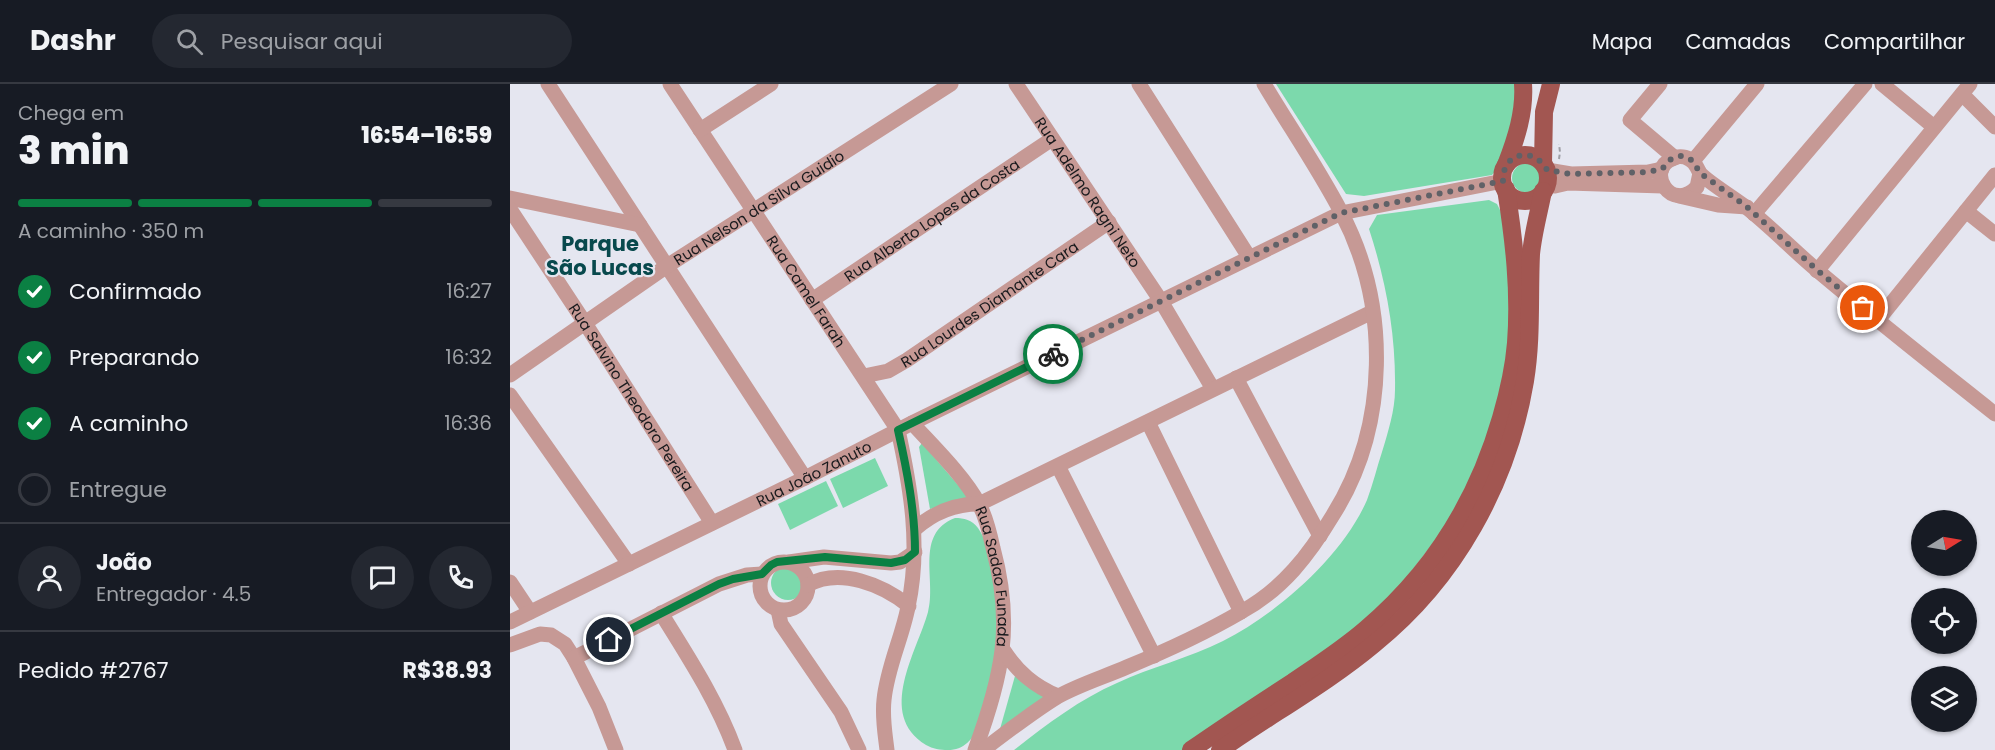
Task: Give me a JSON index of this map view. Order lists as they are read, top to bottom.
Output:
{
  "streets": {
    "street": [
      "Rua Adelmo Ragni Neto",
      "Rua Nelson da Silva Guidio",
      "Rua Alberto Lopes da Costa",
      "Rua Camel Farah",
      "Rua Lourdes Diamante Cara",
      "Rua Salvino Theodoro Pereira",
      "Rua João Zanuto",
      "Rua Sadao Funada"
    ]
  },
  "crossings": [
    ["Rua Adelmo Ragni Neto", "Rua Alberto Lopes da Costa"],
    ["Rua Adelmo Ragni Neto", "Rua Lourdes Diamante Cara"],
    ["Rua Adelmo Ragni Neto", "Rua João Zanuto"],
    ["Rua Nelson da Silva Guidio", "Rua Camel Farah"],
    ["Rua Nelson da Silva Guidio", "Rua Salvino Theodoro Pereira"],
    ["Rua Alberto Lopes da Costa", "Rua Camel Farah"],
    ["Rua Camel Farah", "Rua Lourdes Diamante Cara"],
    ["Rua Camel Farah", "Rua João Zanuto"],
    ["Rua Salvino Theodoro Pereira", "Rua João Zanuto"],
    ["Rua João Zanuto", "Rua Sadao Funada"]
  ],
  "districts": ["Parque São Lucas"],
  "north": "right",
  "page": {
    "header": "Dashr",
    "search": "Pesquisar aqui",
    "nav": ["Mapa", "Camadas", "Compartilhar"],
    "heading": ["3 min", "Chega em", "16:54–16:59"],
    "panel": [
      "João",
      "Entregador · 4.5",
      "Pedido #2767",
      "R$38.93"
    ],
    "bar": "A caminho · 350 m",
    "list": [
      ["Confirmado", "16:27"],
      ["Preparando", "16:32"],
      ["A caminho", "16:36"],
      "Entregue"
    ]
  }
}
